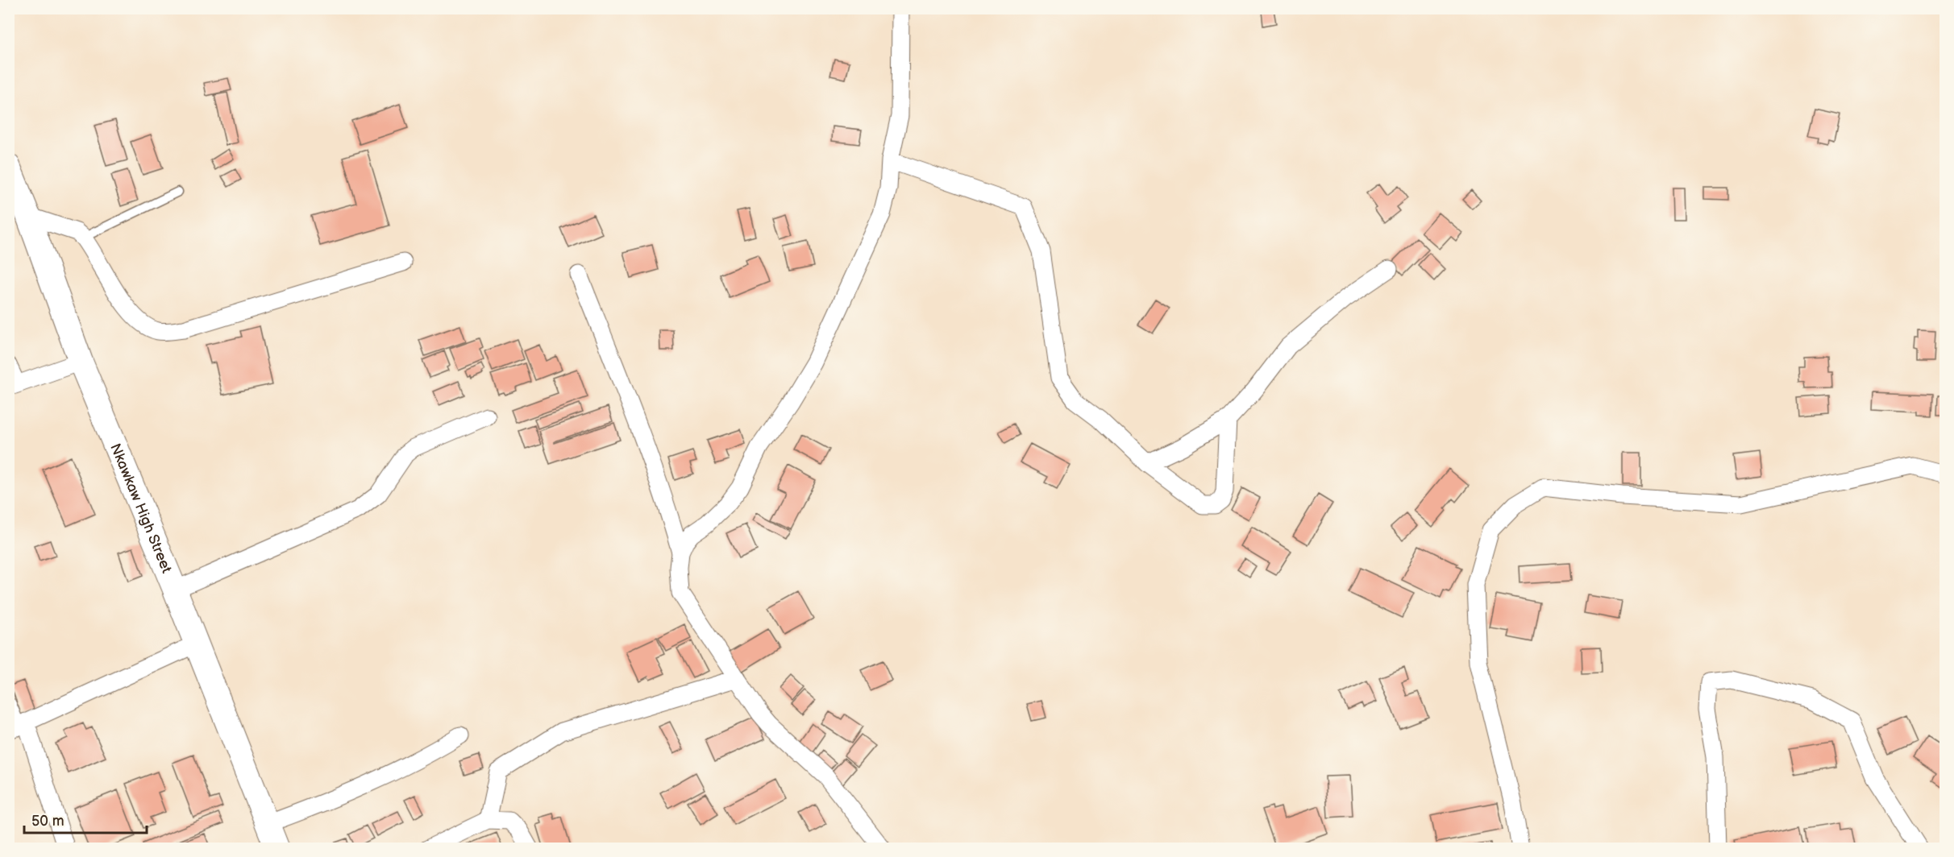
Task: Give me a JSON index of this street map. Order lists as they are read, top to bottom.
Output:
{
  "streets": {
    "main road": ["Nkawkaw High Street"]
  },
  "scale_bar": "50 m"
}
